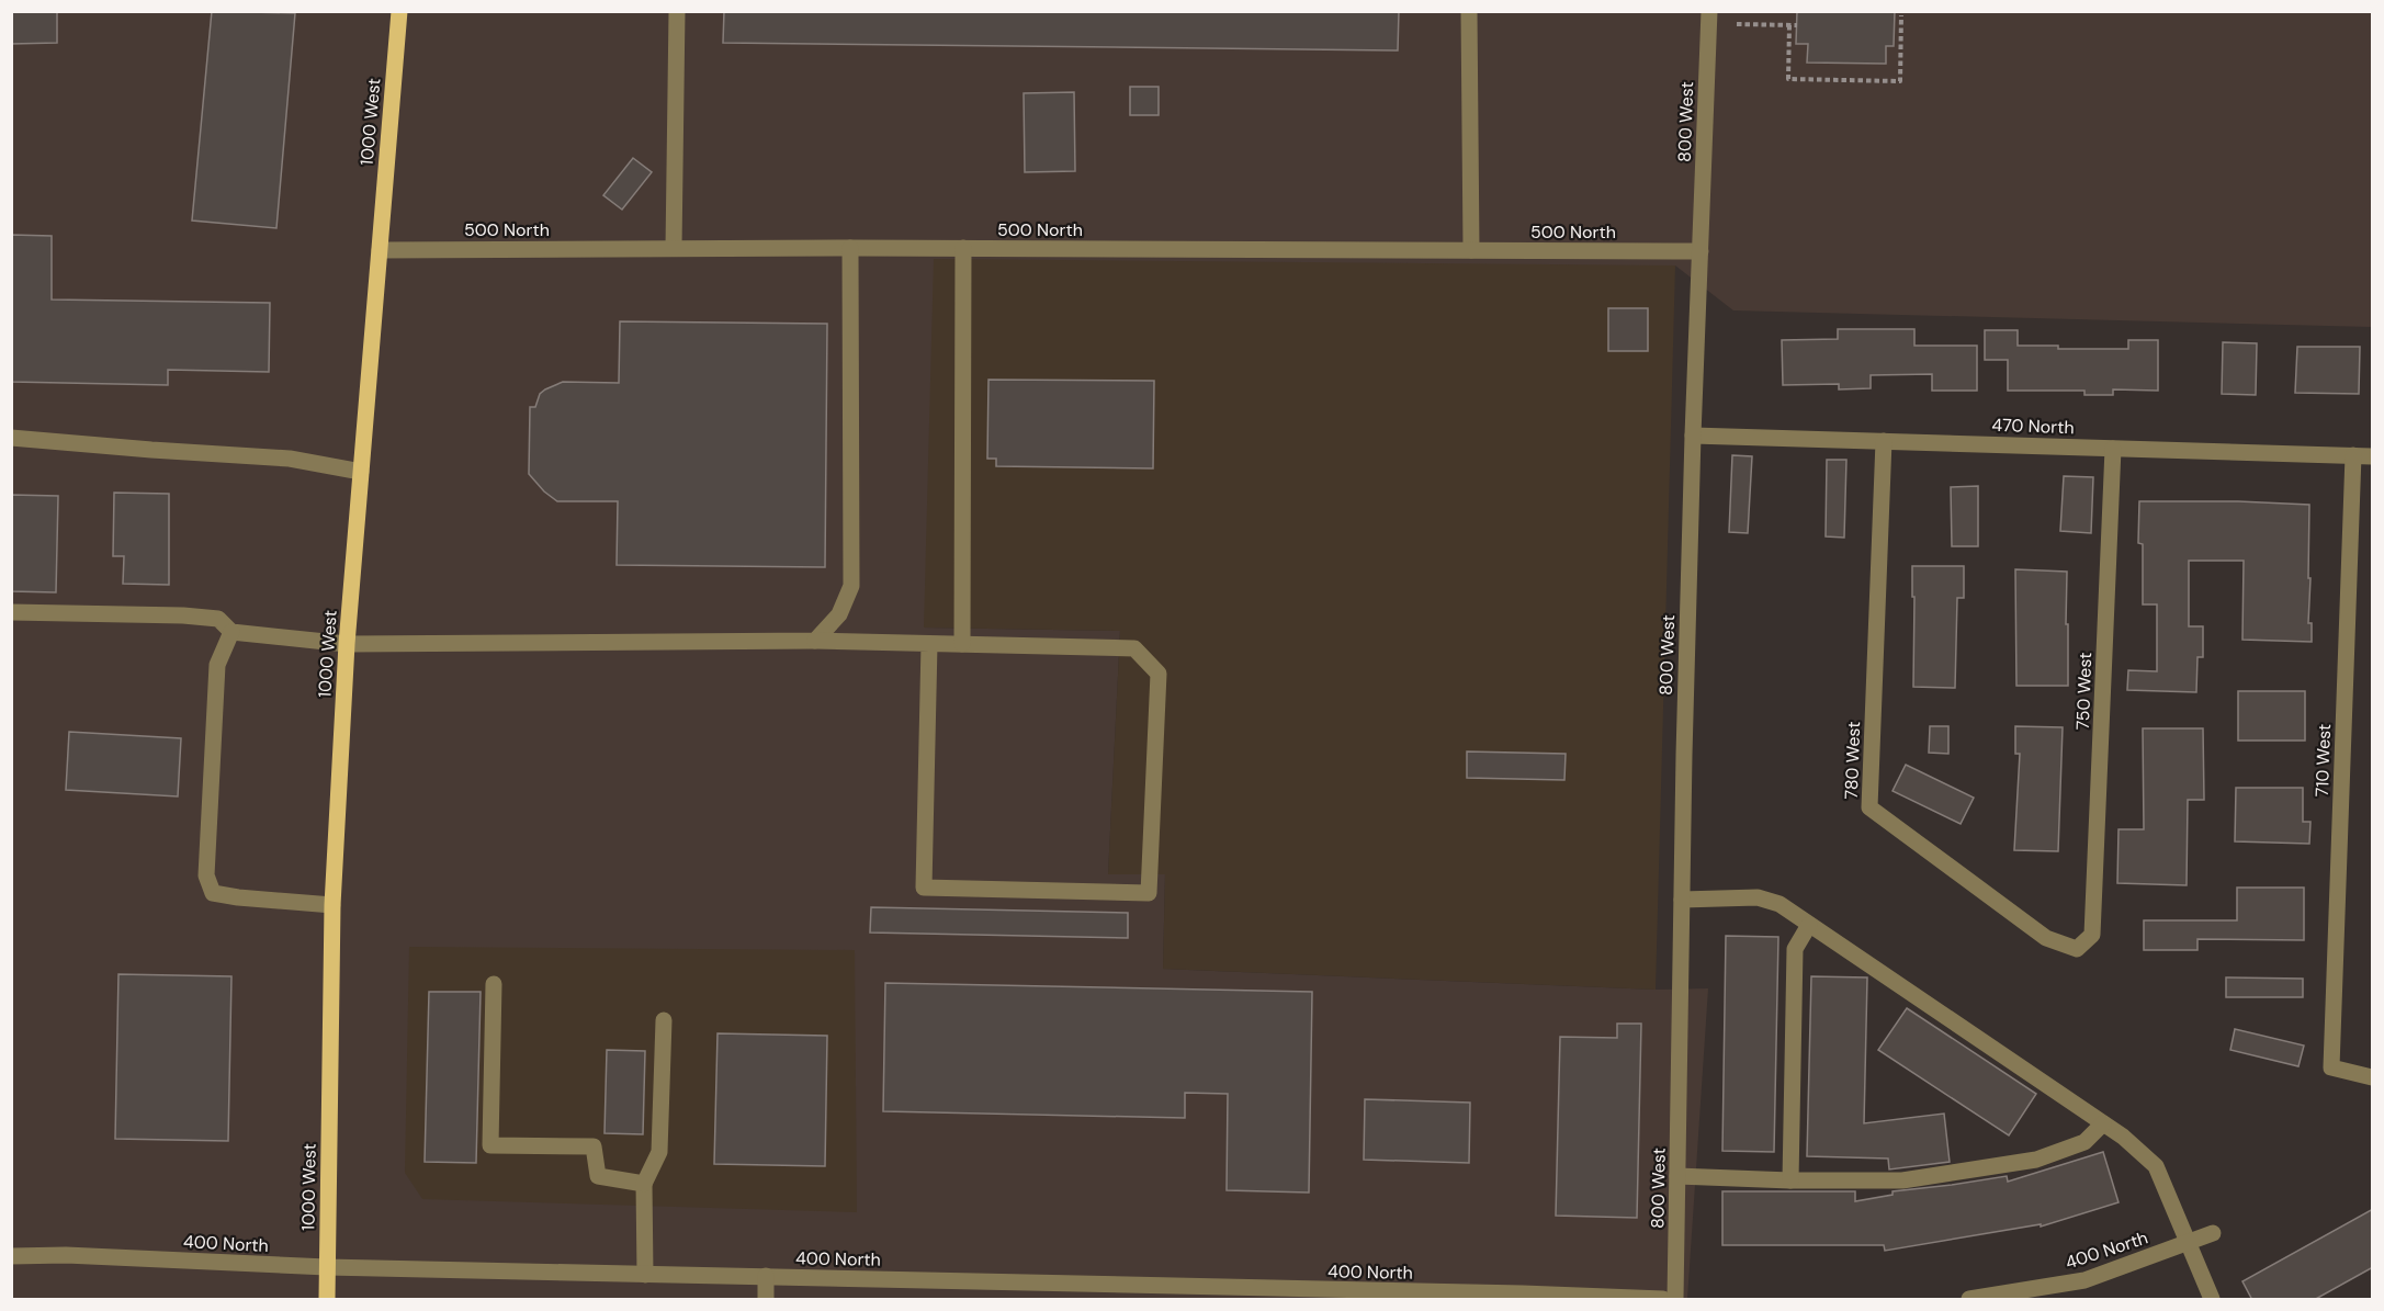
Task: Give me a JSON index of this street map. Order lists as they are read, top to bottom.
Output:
{
  "streets": {
    "main road": ["1000 West"],
    "street": [
      "800 West",
      "500 North",
      "470 North",
      "750 West",
      "780 West",
      "710 West",
      "400 North"
    ]
  },
  "crossings": [
    ["1000 West", "500 North"],
    ["1000 West", "400 North"],
    ["800 West", "500 North"],
    ["800 West", "470 North"],
    ["470 North", "750 West"],
    ["470 North", "780 West"],
    ["470 North", "710 West"],
    ["750 West", "780 West"]
  ]
}
